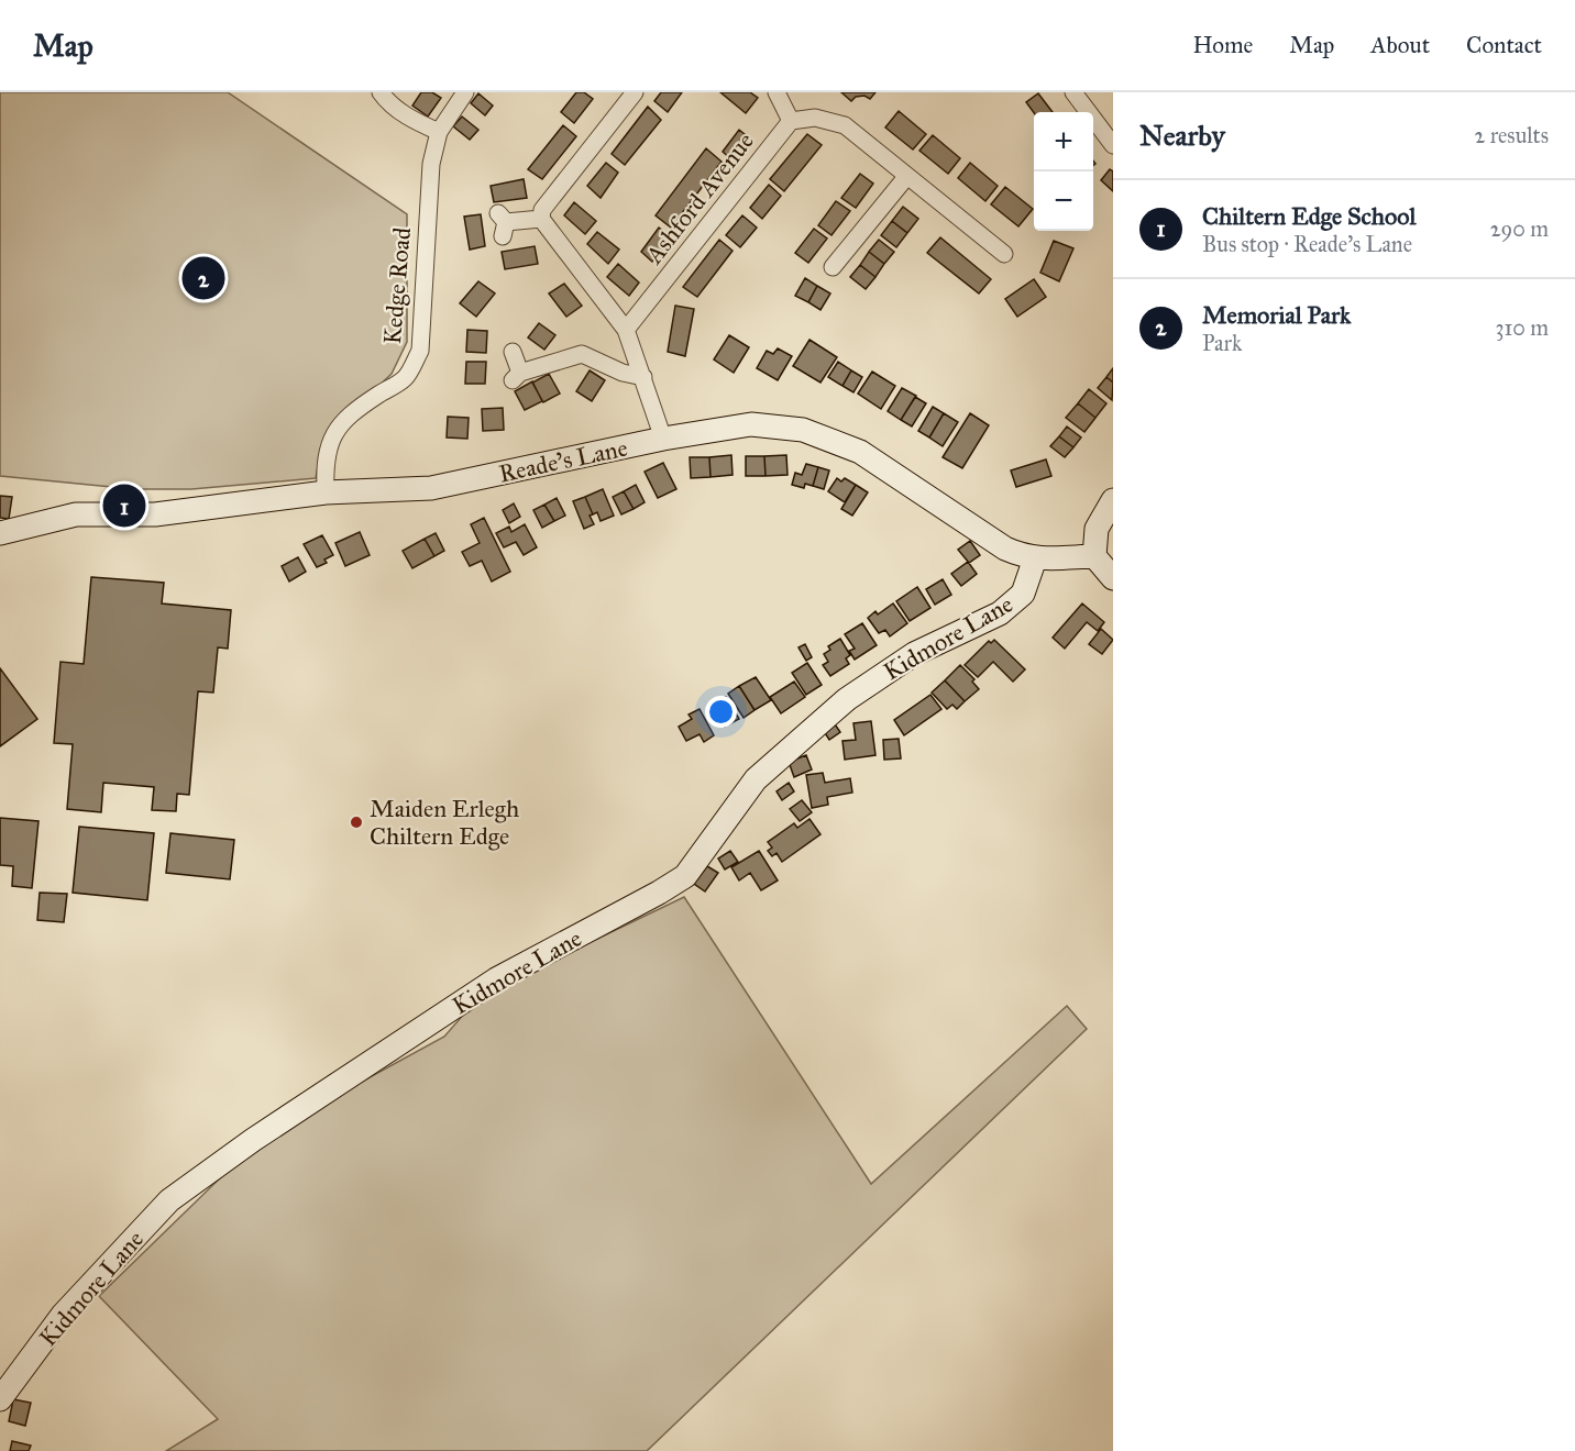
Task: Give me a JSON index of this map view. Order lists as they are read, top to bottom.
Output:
{
  "streets": {
    "street": [
      "Ashford Avenue",
      "Kedge Road",
      "Reade's Lane",
      "Kidmore Lane"
    ]
  },
  "crossings": [
    ["Kedge Road", "Reade's Lane"],
    ["Reade's Lane", "Kidmore Lane"]
  ],
  "places": ["Maiden Erlegh Chiltern Edge"],
  "page": {
    "header": "Map",
    "nav": [
      "Home",
      "Map",
      "About",
      "Contact"
    ],
    "heading": ["Nearby", "2 results"],
    "map_buttons": ["+", "−"],
    "list": [
      {
        "mark": "1",
        "name": "Chiltern Edge School",
        "note": "Bus stop · Reade's Lane",
        "value": "290 m"
      },
      {
        "mark": "2",
        "name": "Memorial Park",
        "note": "Park",
        "value": "310 m"
      }
    ],
    "pins": ["2", "1"]
  }
}
